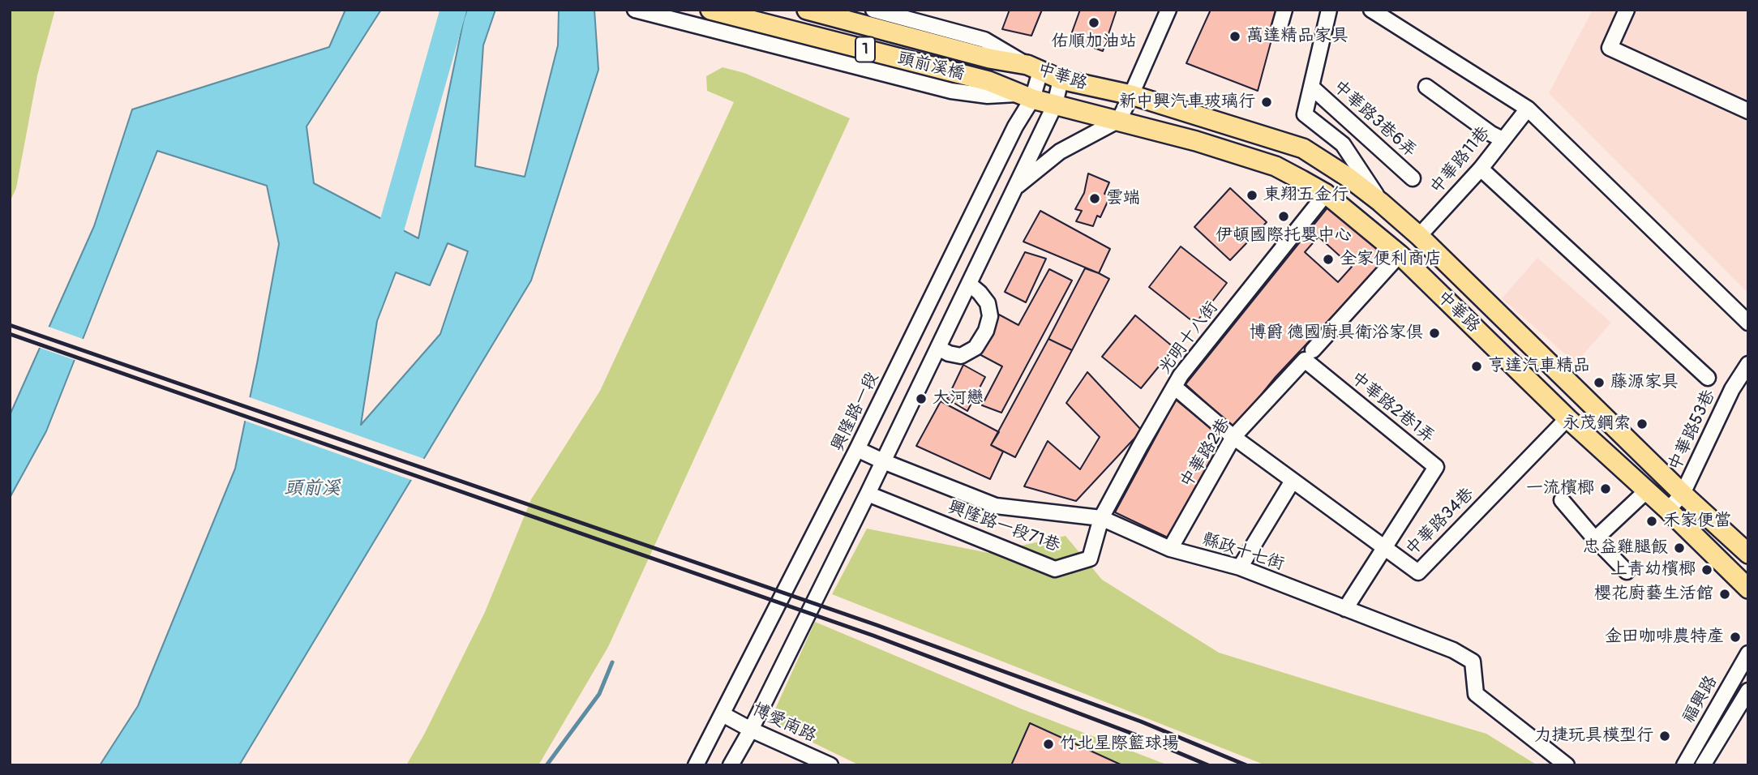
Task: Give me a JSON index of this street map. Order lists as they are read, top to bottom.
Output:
{
  "streets": {
    "main road": ["1", "頭前溪橋", "中華路"],
    "street": [
      "中華路3巷6弄",
      "中華路11巷",
      "光明十八街",
      "中華路2巷1弄",
      "興隆路一段",
      "中華路53巷",
      "中華路2巷",
      "中華路34巷",
      "興隆路一段71巷",
      "縣政十七街",
      "福興路",
      "博愛南路"
    ]
  },
  "crossings": [
    ["1", "頭前溪橋"],
    ["1", "中華路"],
    ["1", "興隆路一段"],
    ["頭前溪橋", "中華路"],
    ["頭前溪橋", "興隆路一段"],
    ["中華路", "中華路11巷"],
    ["中華路", "光明十八街"],
    ["中華路", "興隆路一段"],
    ["中華路", "中華路53巷"],
    ["中華路", "中華路2巷"],
    ["中華路", "中華路34巷"],
    ["光明十八街", "興隆路一段71巷"],
    ["光明十八街", "縣政十七街"],
    ["中華路2巷1弄", "中華路2巷"],
    ["中華路2巷1弄", "中華路34巷"],
    ["興隆路一段", "縣政十七街"],
    ["興隆路一段", "博愛南路"],
    ["中華路2巷", "縣政十七街"],
    ["中華路34巷", "縣政十七街"],
    ["興隆路一段71巷", "縣政十七街"]
  ],
  "water": ["頭前溪"],
  "places": [
    "佑順加油站",
    "萬達精品家具",
    "新中興汽車玻璃行",
    "東翔五金行",
    "雲端",
    "伊頓國際托嬰中心",
    "全家便利商店",
    "博爵 德國廚具衛浴家俱",
    "亨達汽車精品",
    "藤源家具",
    "大河戀",
    "永茂鋼索",
    "一流檳榔",
    "禾家便當",
    "忠益雞腿飯",
    "上青幼檳榔",
    "櫻花廚藝生活館",
    "金田咖啡農特產",
    "力捷玩具模型行",
    "竹北星際籃球場"
  ]
}
